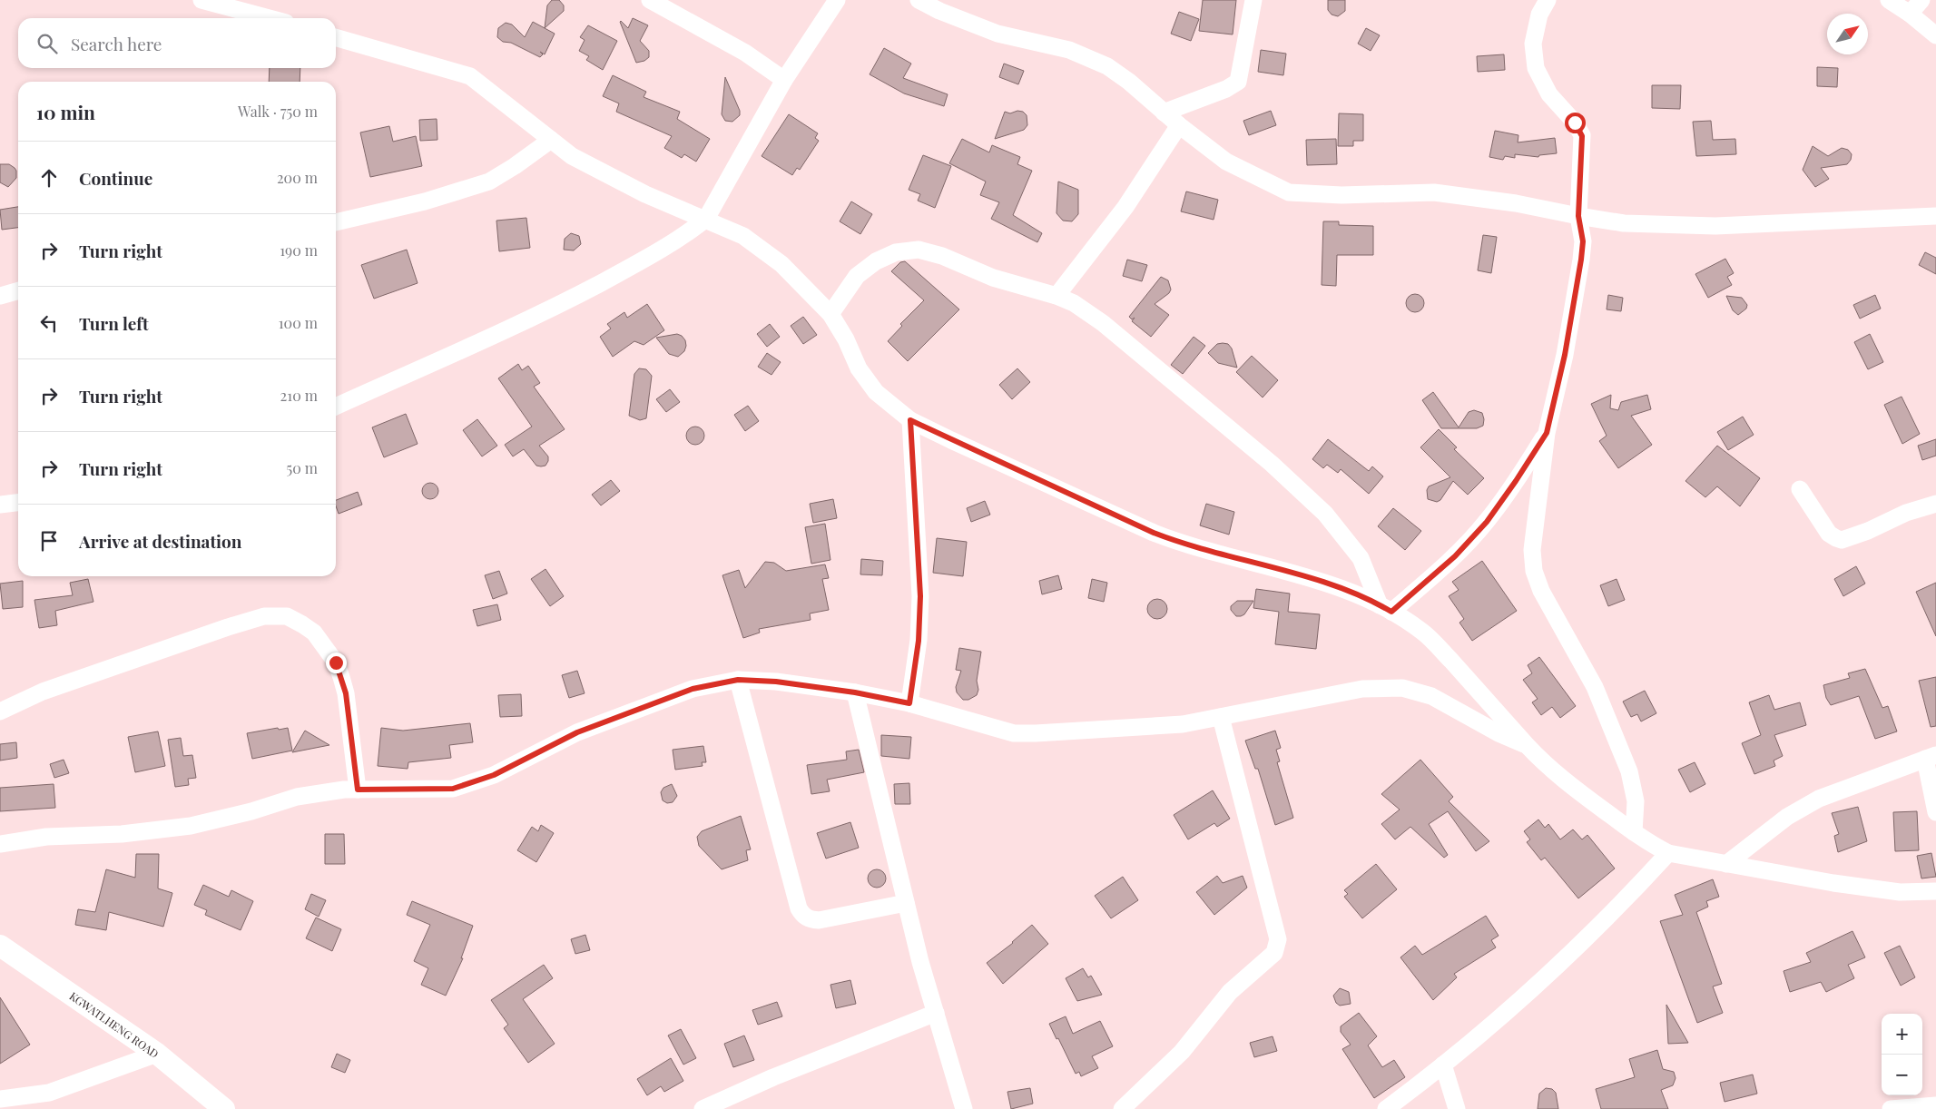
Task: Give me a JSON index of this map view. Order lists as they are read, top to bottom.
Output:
{
  "streets": {
    "street": ["KGWATLHENG ROAD"]
  },
  "north": "top right",
  "page": {
    "search": "Search here",
    "heading": ["10 min", "Walk · 750 m"],
    "list": [
      ["Continue", "200 m"],
      ["Turn right", "190 m"],
      ["Turn left", "100 m"],
      ["Turn right", "210 m"],
      ["Turn right", "50 m"],
      "Arrive at destination"
    ],
    "map_buttons": ["+", "−"]
  }
}
